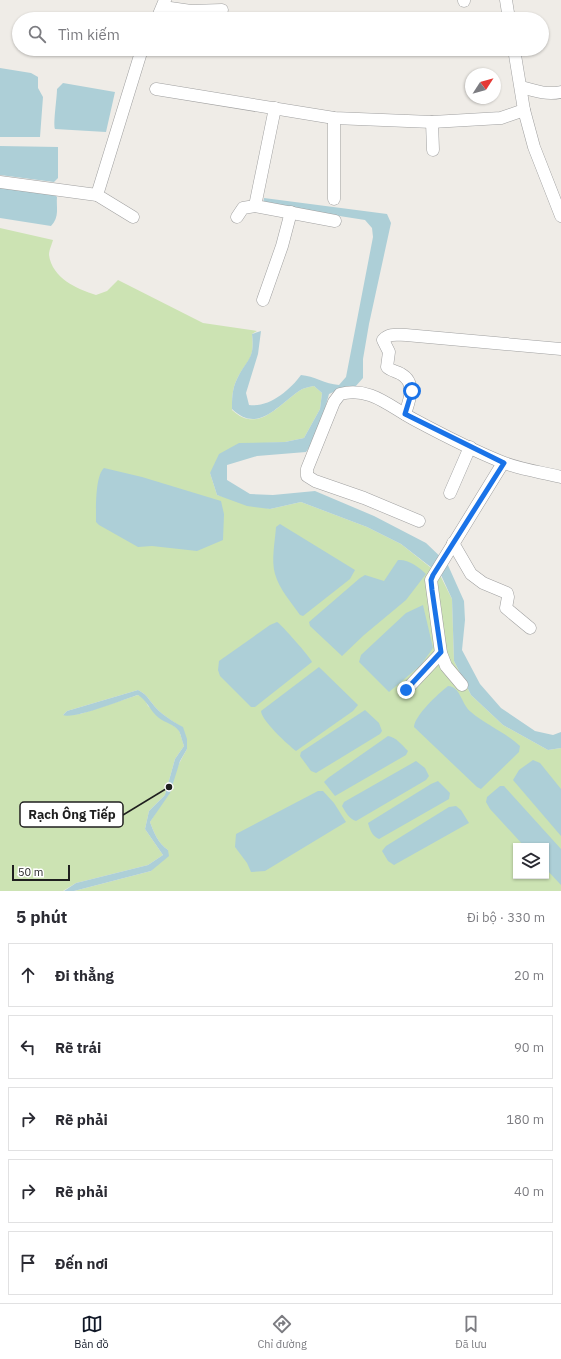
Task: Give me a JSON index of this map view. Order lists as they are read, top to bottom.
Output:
{
  "places": ["Rạch Ông Tiếp"],
  "scale_bar": "50 m",
  "north": "top right",
  "page": {
    "search": "Tìm kiếm",
    "scale": "50 m",
    "heading": ["5 phút", "Đi bộ · 330 m"],
    "list": [
      ["Đi thẳng", "20 m"],
      ["Rẽ trái", "90 m"],
      ["Rẽ phải", "180 m"],
      ["Rẽ phải", "40 m"],
      "Đến nơi"
    ],
    "nav": ["Bản đồ", "Chỉ đường", "Đã lưu"]
  }
}
